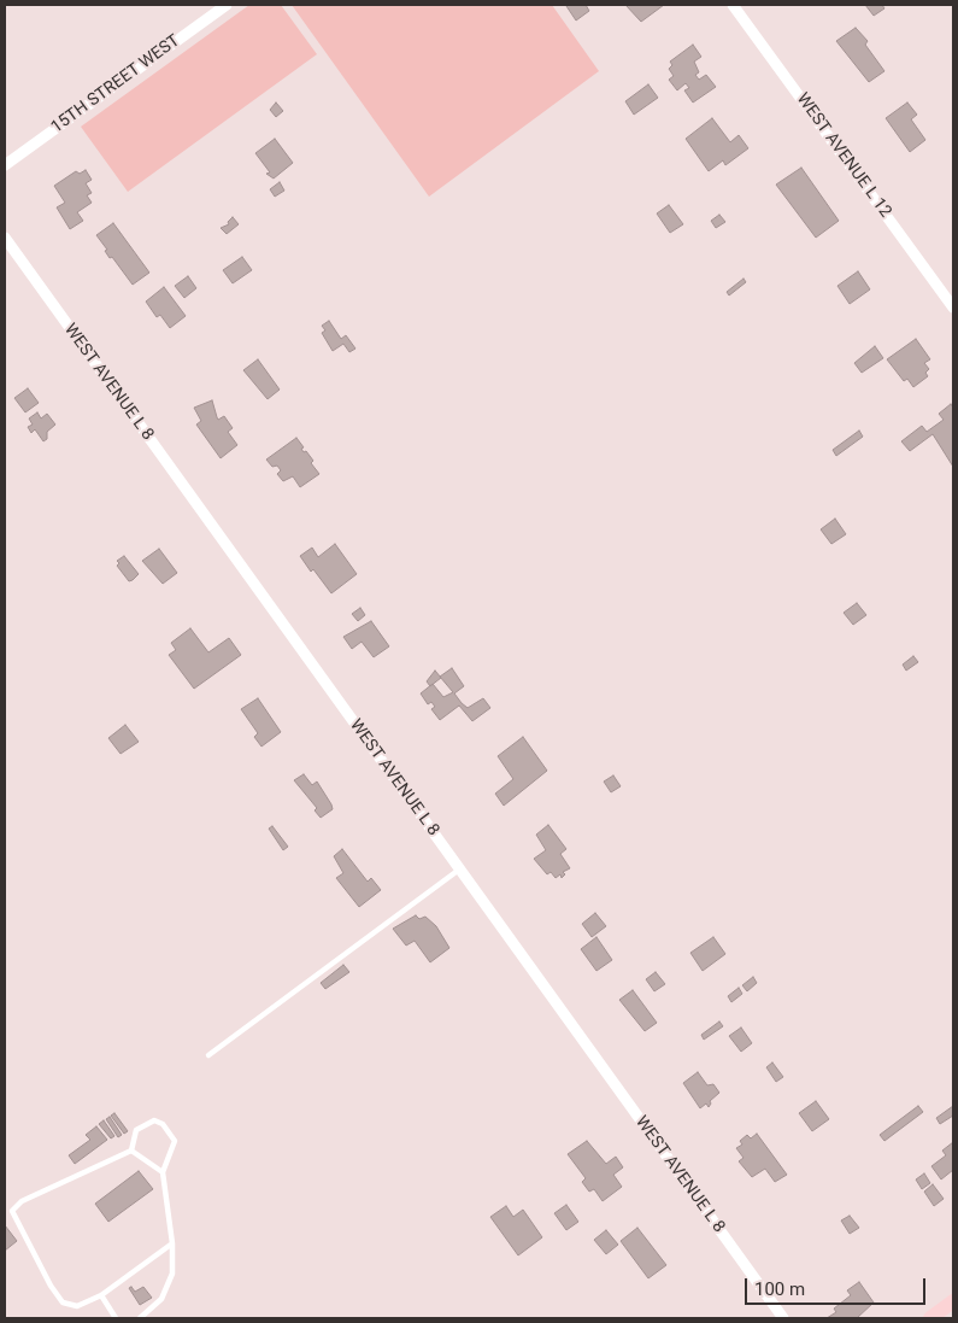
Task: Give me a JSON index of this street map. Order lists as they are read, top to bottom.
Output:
{
  "streets": {
    "street": ["15TH STREET WEST", "WEST AVENUE L 12", "WEST AVENUE L 8"]
  },
  "scale_bar": "100 m"
}
